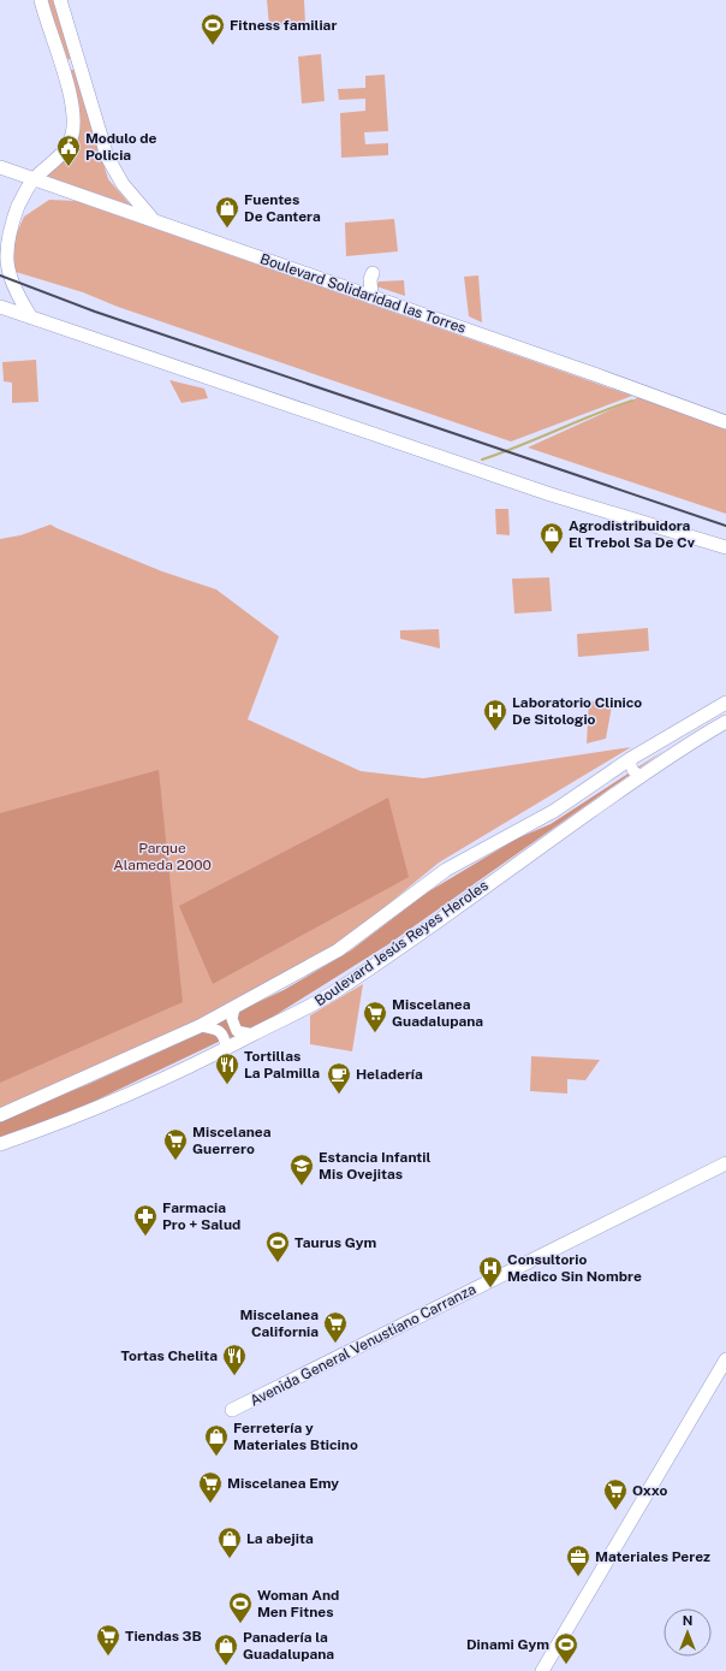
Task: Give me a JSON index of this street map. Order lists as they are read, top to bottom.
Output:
{
  "streets": {
    "main road": ["Boulevard Solidaridad las Torres", "Boulevard Jesús Reyes Heroles", "Avenida General Venustiano Carranza"]
  },
  "parks": ["Parque Alameda 2000"],
  "places": {
    "sports": [
      "Fitness familiar",
      "Taurus Gym",
      "Woman And Men Fitnes",
      "Dinami Gym"
    ],
    "public building": ["Modulo de Policia"],
    "shop": [
      "Fuentes De Cantera",
      "Agrodistribuidora El Trebol Sa De Cv",
      "Ferretería y Materiales Bticino",
      "La abejita",
      "Panadería la Guadalupana"
    ],
    "hospital": ["Laboratorio Clinico De Sitologio", "Consultorio Medico Sin Nombre"],
    "supermarket": [
      "Miscelanea Guadalupana",
      "Miscelanea Guerrero",
      "Miscelanea California",
      "Miscelanea Emy",
      "Oxxo",
      "Tiendas 3B"
    ],
    "restaurant": ["Tortillas La Palmilla", "Tortas Chelita"],
    "cafe": ["Heladería"],
    "school or university": ["Estancia Infantil Mis Ovejitas"],
    "pharmacy": ["Farmacia Pro + Salud"],
    "office": ["Materiales Perez"]
  },
  "north": "top"
}
